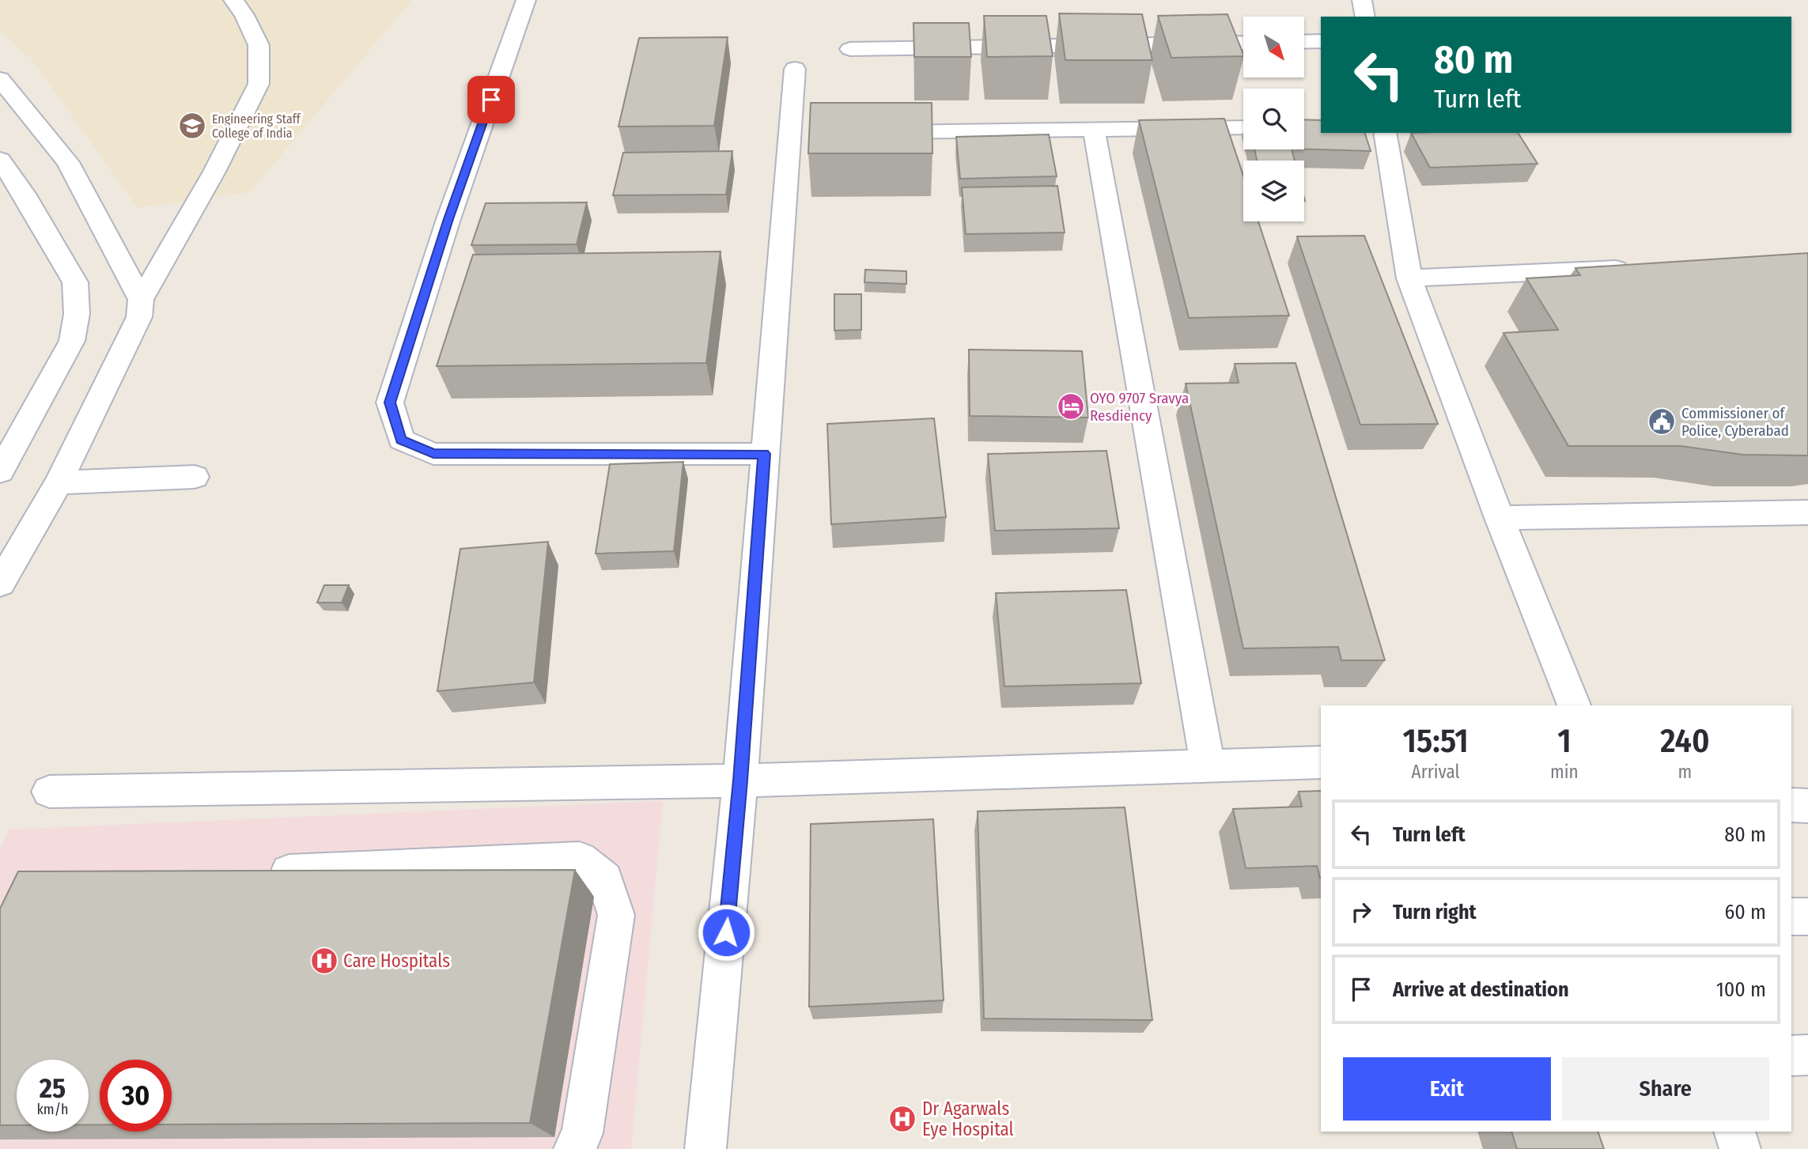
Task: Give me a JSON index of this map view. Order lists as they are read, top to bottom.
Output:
{
  "places": {
    "school or university": ["Engineering Staff College of India"],
    "hotel": ["OYO 9707 Sravya Resdiency"],
    "public building": ["Commissioner of Police, Cyberabad"],
    "hospital": ["Care Hospitals", "Dr Agarwals Eye Hospital"]
  },
  "north": "bottom right",
  "page": {
    "turn": ["80 m", "Turn left"],
    "eta": [
      "15:51",
      "Arrival",
      "1",
      "min",
      "240",
      "m"
    ],
    "list": [
      {
        "name": "Turn left",
        "value": "80 m"
      },
      {
        "name": "Turn right",
        "value": "60 m"
      },
      {
        "name": "Arrive at destination",
        "value": "100 m"
      }
    ],
    "buttons": ["Exit", "Share"],
    "speed": "25 km/h",
    "limit": "30"
  }
}
